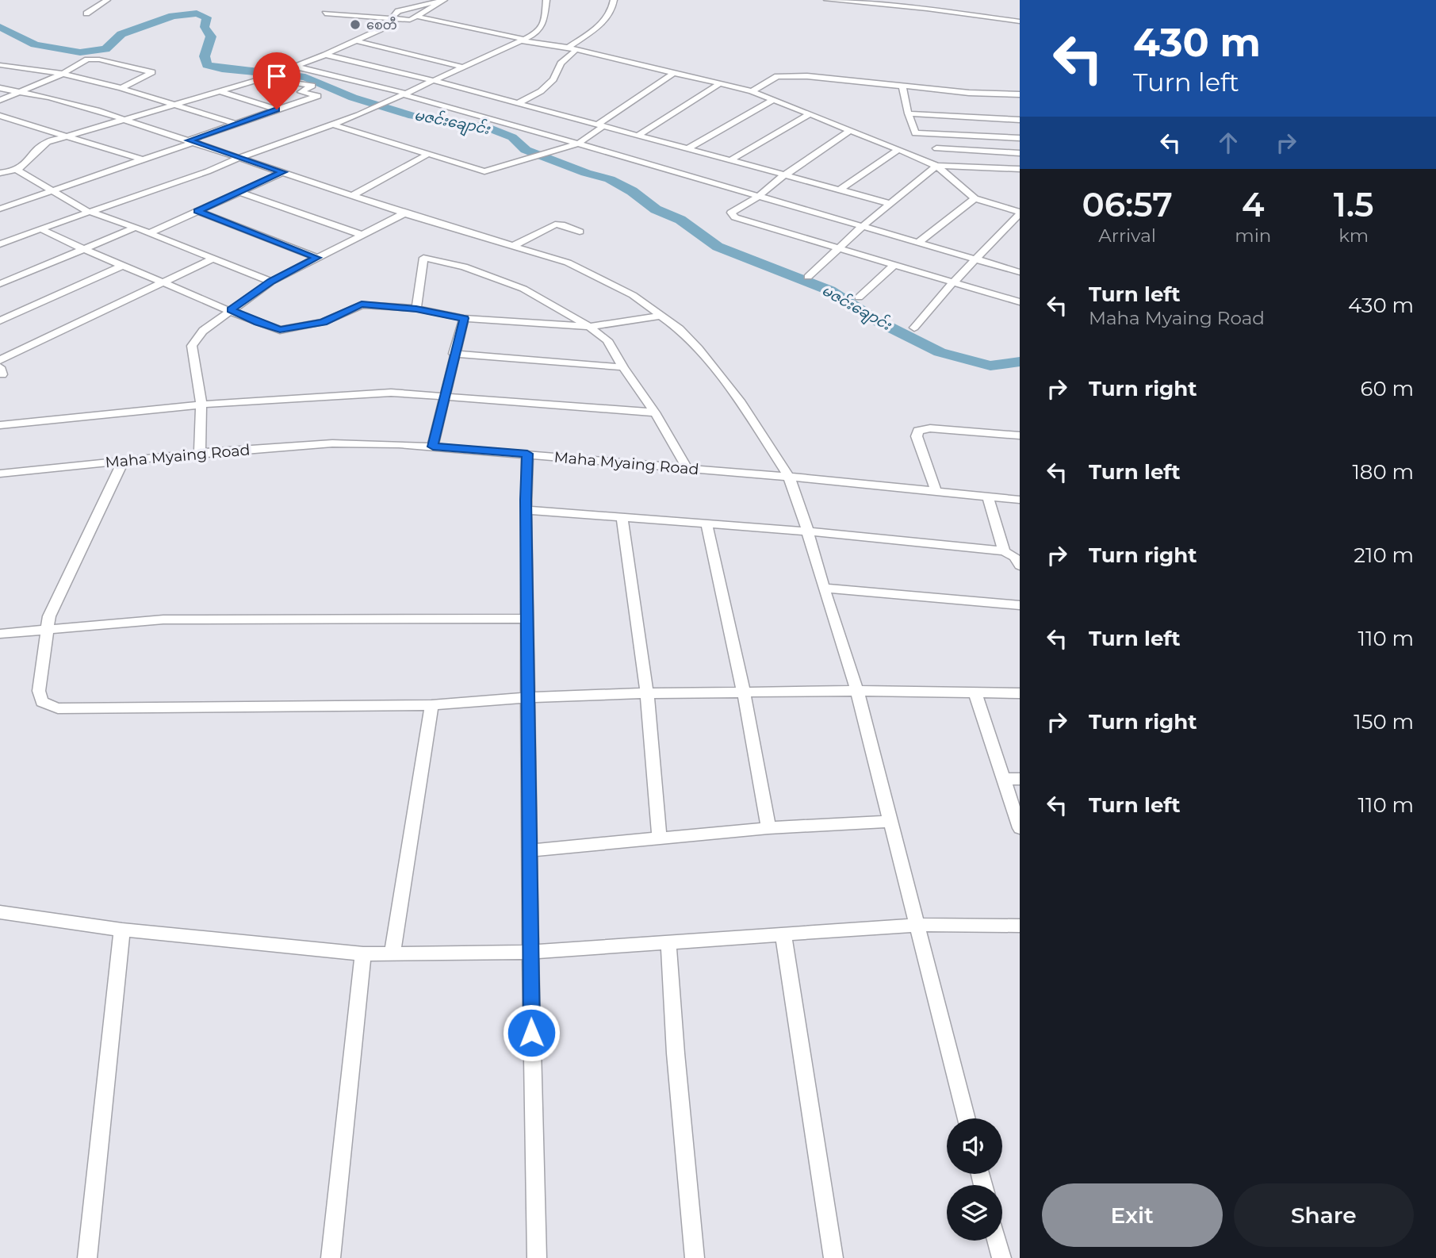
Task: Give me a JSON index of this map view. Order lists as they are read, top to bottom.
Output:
{
  "streets": {
    "street": ["Maha Myaing Road"]
  },
  "water": ["မဇင်းချောင်း"],
  "places": ["စေတီ"],
  "page": {
    "turn": ["430 m", "Turn left"],
    "eta": [
      "06:57",
      "Arrival",
      "4",
      "min",
      "1.5",
      "km"
    ],
    "list": [
      {
        "name": "Turn left",
        "note": "Maha Myaing Road",
        "value": "430 m"
      },
      {
        "name": "Turn right",
        "value": "60 m"
      },
      {
        "name": "Turn left",
        "value": "180 m"
      },
      {
        "name": "Turn right",
        "value": "210 m"
      },
      {
        "name": "Turn left",
        "value": "110 m"
      },
      {
        "name": "Turn right",
        "value": "150 m"
      },
      {
        "name": "Turn left",
        "value": "110 m"
      }
    ],
    "buttons": ["Exit", "Share"]
  }
}
